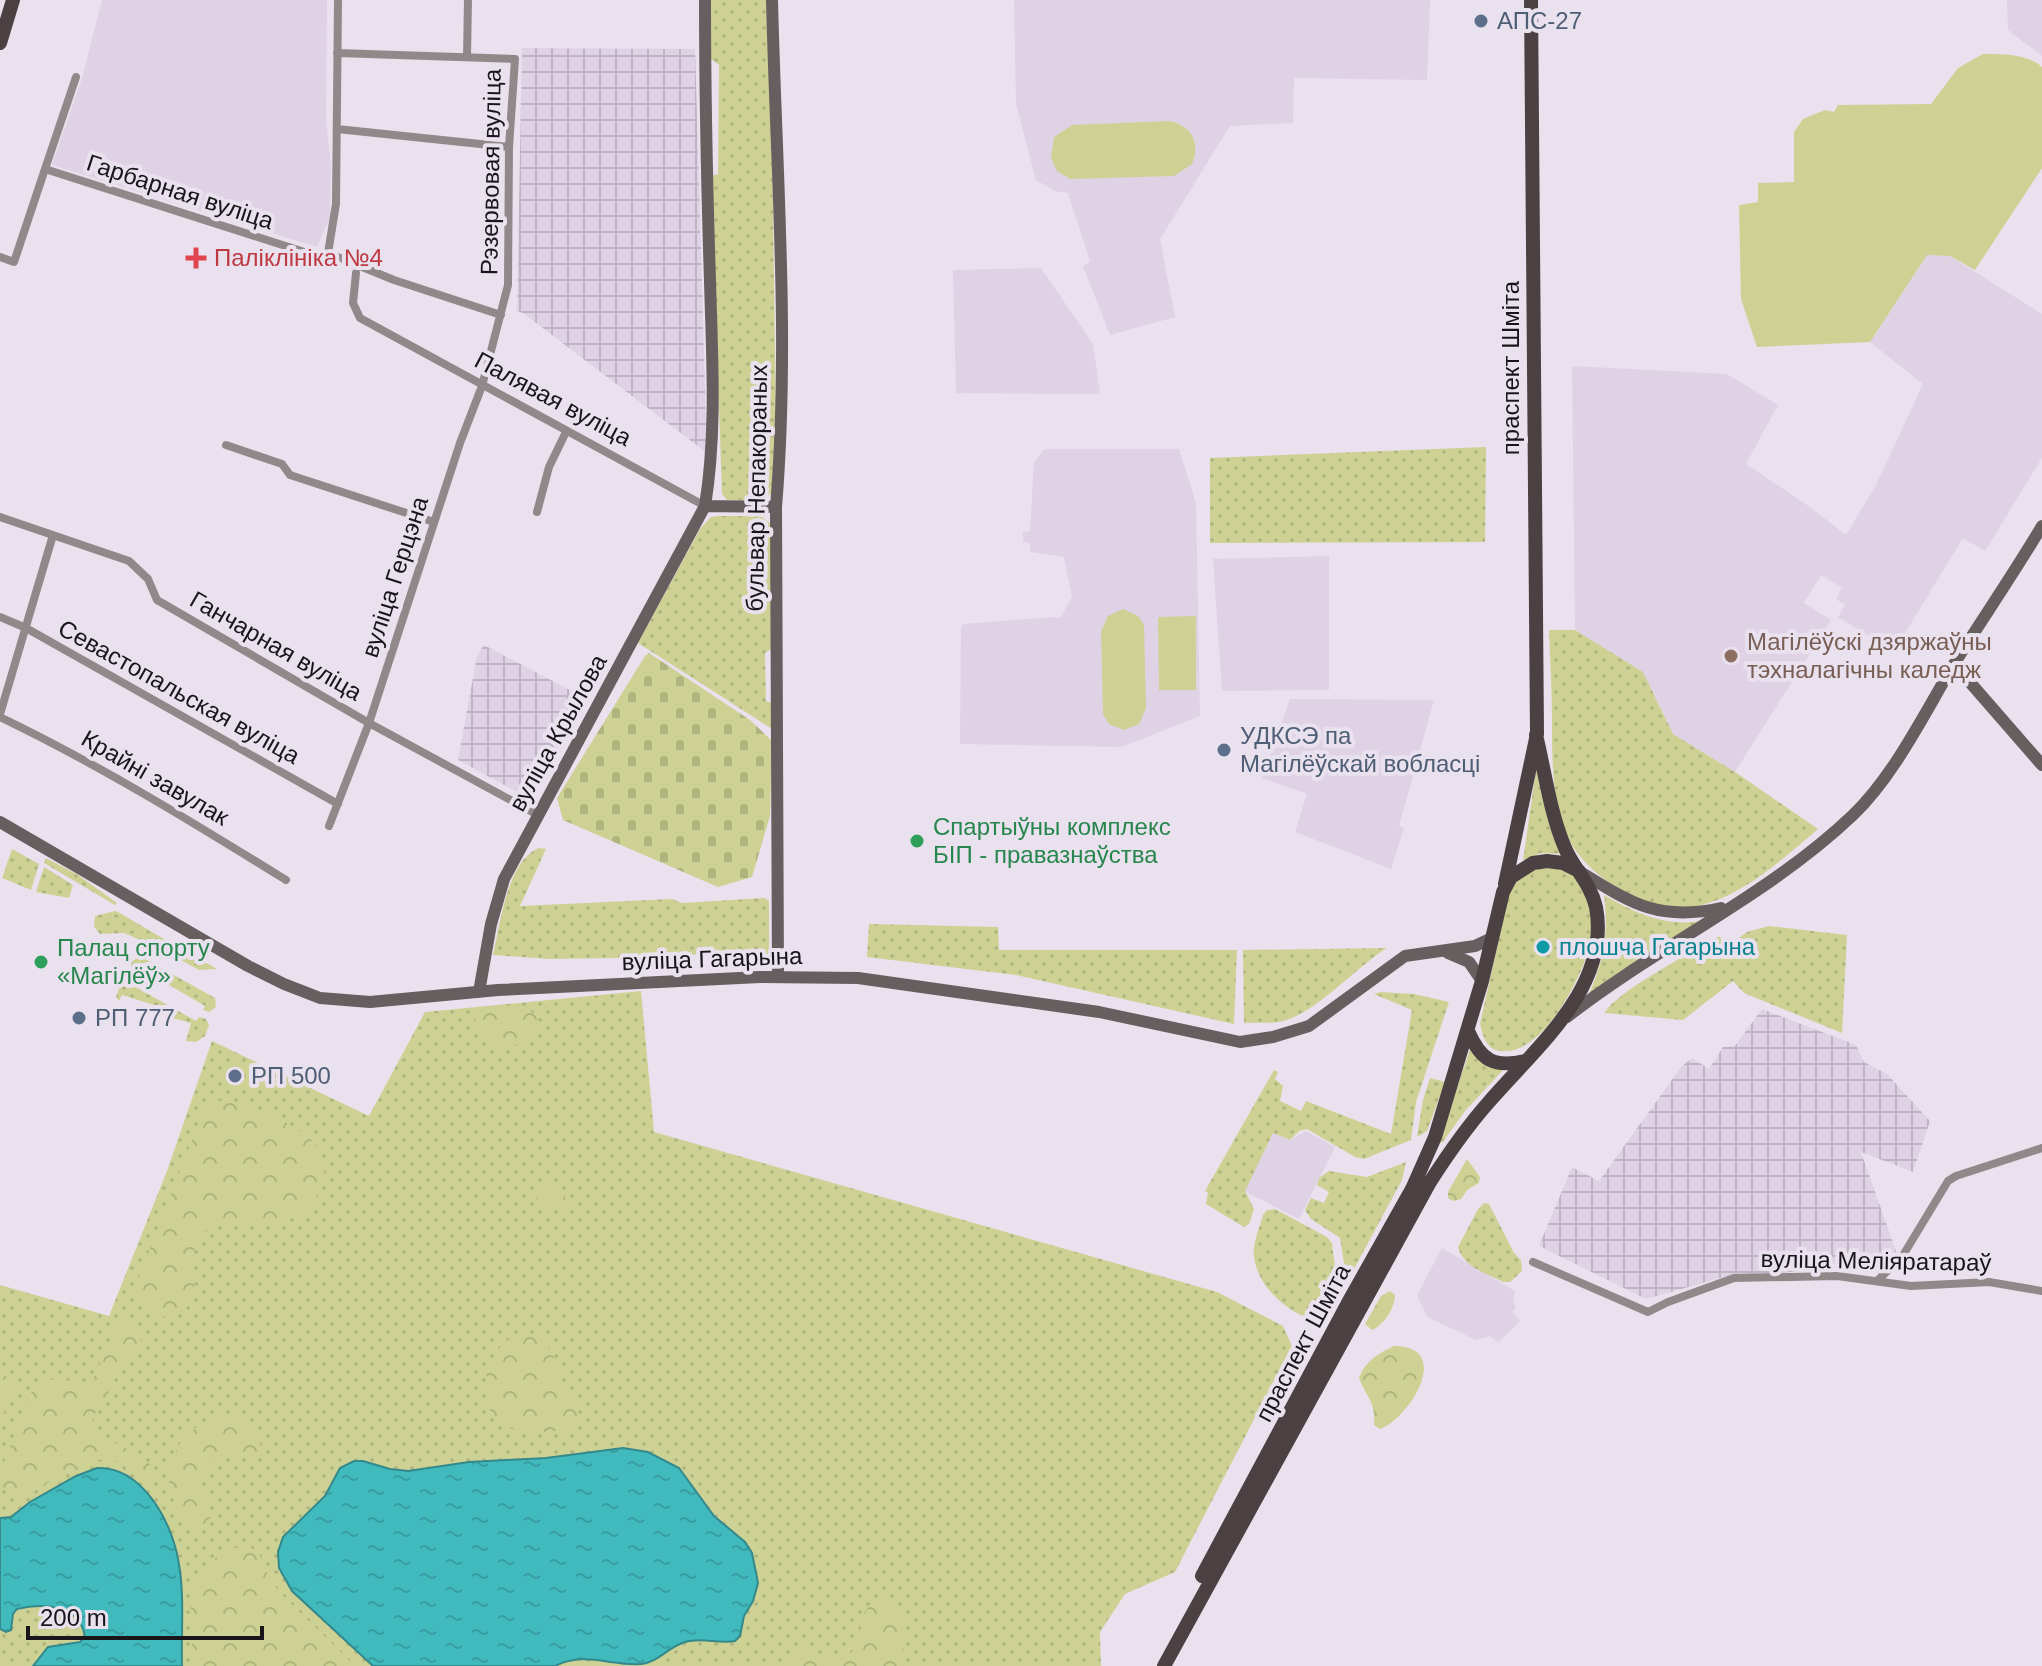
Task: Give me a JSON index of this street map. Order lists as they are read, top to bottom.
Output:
{
  "streets": {
    "main road": [
      "праспект Шміта",
      "Палявая вуліца",
      "бульвар Непакораных",
      "вуліца Крылова",
      "вуліца Гагарына"
    ],
    "street": [
      "Рэзервовая вуліца",
      "Гарбарная вуліца",
      "вуліца Герцэна",
      "Ганчарная вуліца",
      "Севастопальская вуліца",
      "Крайні завулак",
      "вуліца Меліяратараў"
    ]
  },
  "crossings": [
    ["Рэзервовая вуліца", "Гарбарная вуліца"],
    ["Рэзервовая вуліца", "Палявая вуліца"],
    ["Рэзервовая вуліца", "вуліца Герцэна"],
    ["праспект Шміта", "вуліца Гагарына"],
    ["Палявая вуліца", "бульвар Непакораных"],
    ["Палявая вуліца", "вуліца Герцэна"],
    ["Палявая вуліца", "вуліца Крылова"],
    ["бульвар Непакораных", "вуліца Гагарына"],
    ["вуліца Герцэна", "Ганчарная вуліца"],
    ["вуліца Герцэна", "Севастопальская вуліца"],
    ["Ганчарная вуліца", "вуліца Крылова"],
    ["вуліца Крылова", "вуліца Гагарына"]
  ],
  "places": {
    "other": [
      "АПС-27",
      "Магілёўскі дзяржаўны тэхналагічны каледж",
      "УДКСЭ па Магілёўскай вобласці",
      "Спартыўны комплекс БІП - правазнаўства",
      "плошча Гагарына",
      "Палац спорту «Магілёў»",
      "РП 777",
      "РП 500"
    ],
    "health": ["Паліклініка №4"]
  },
  "scale_bar": "200 m"
}
